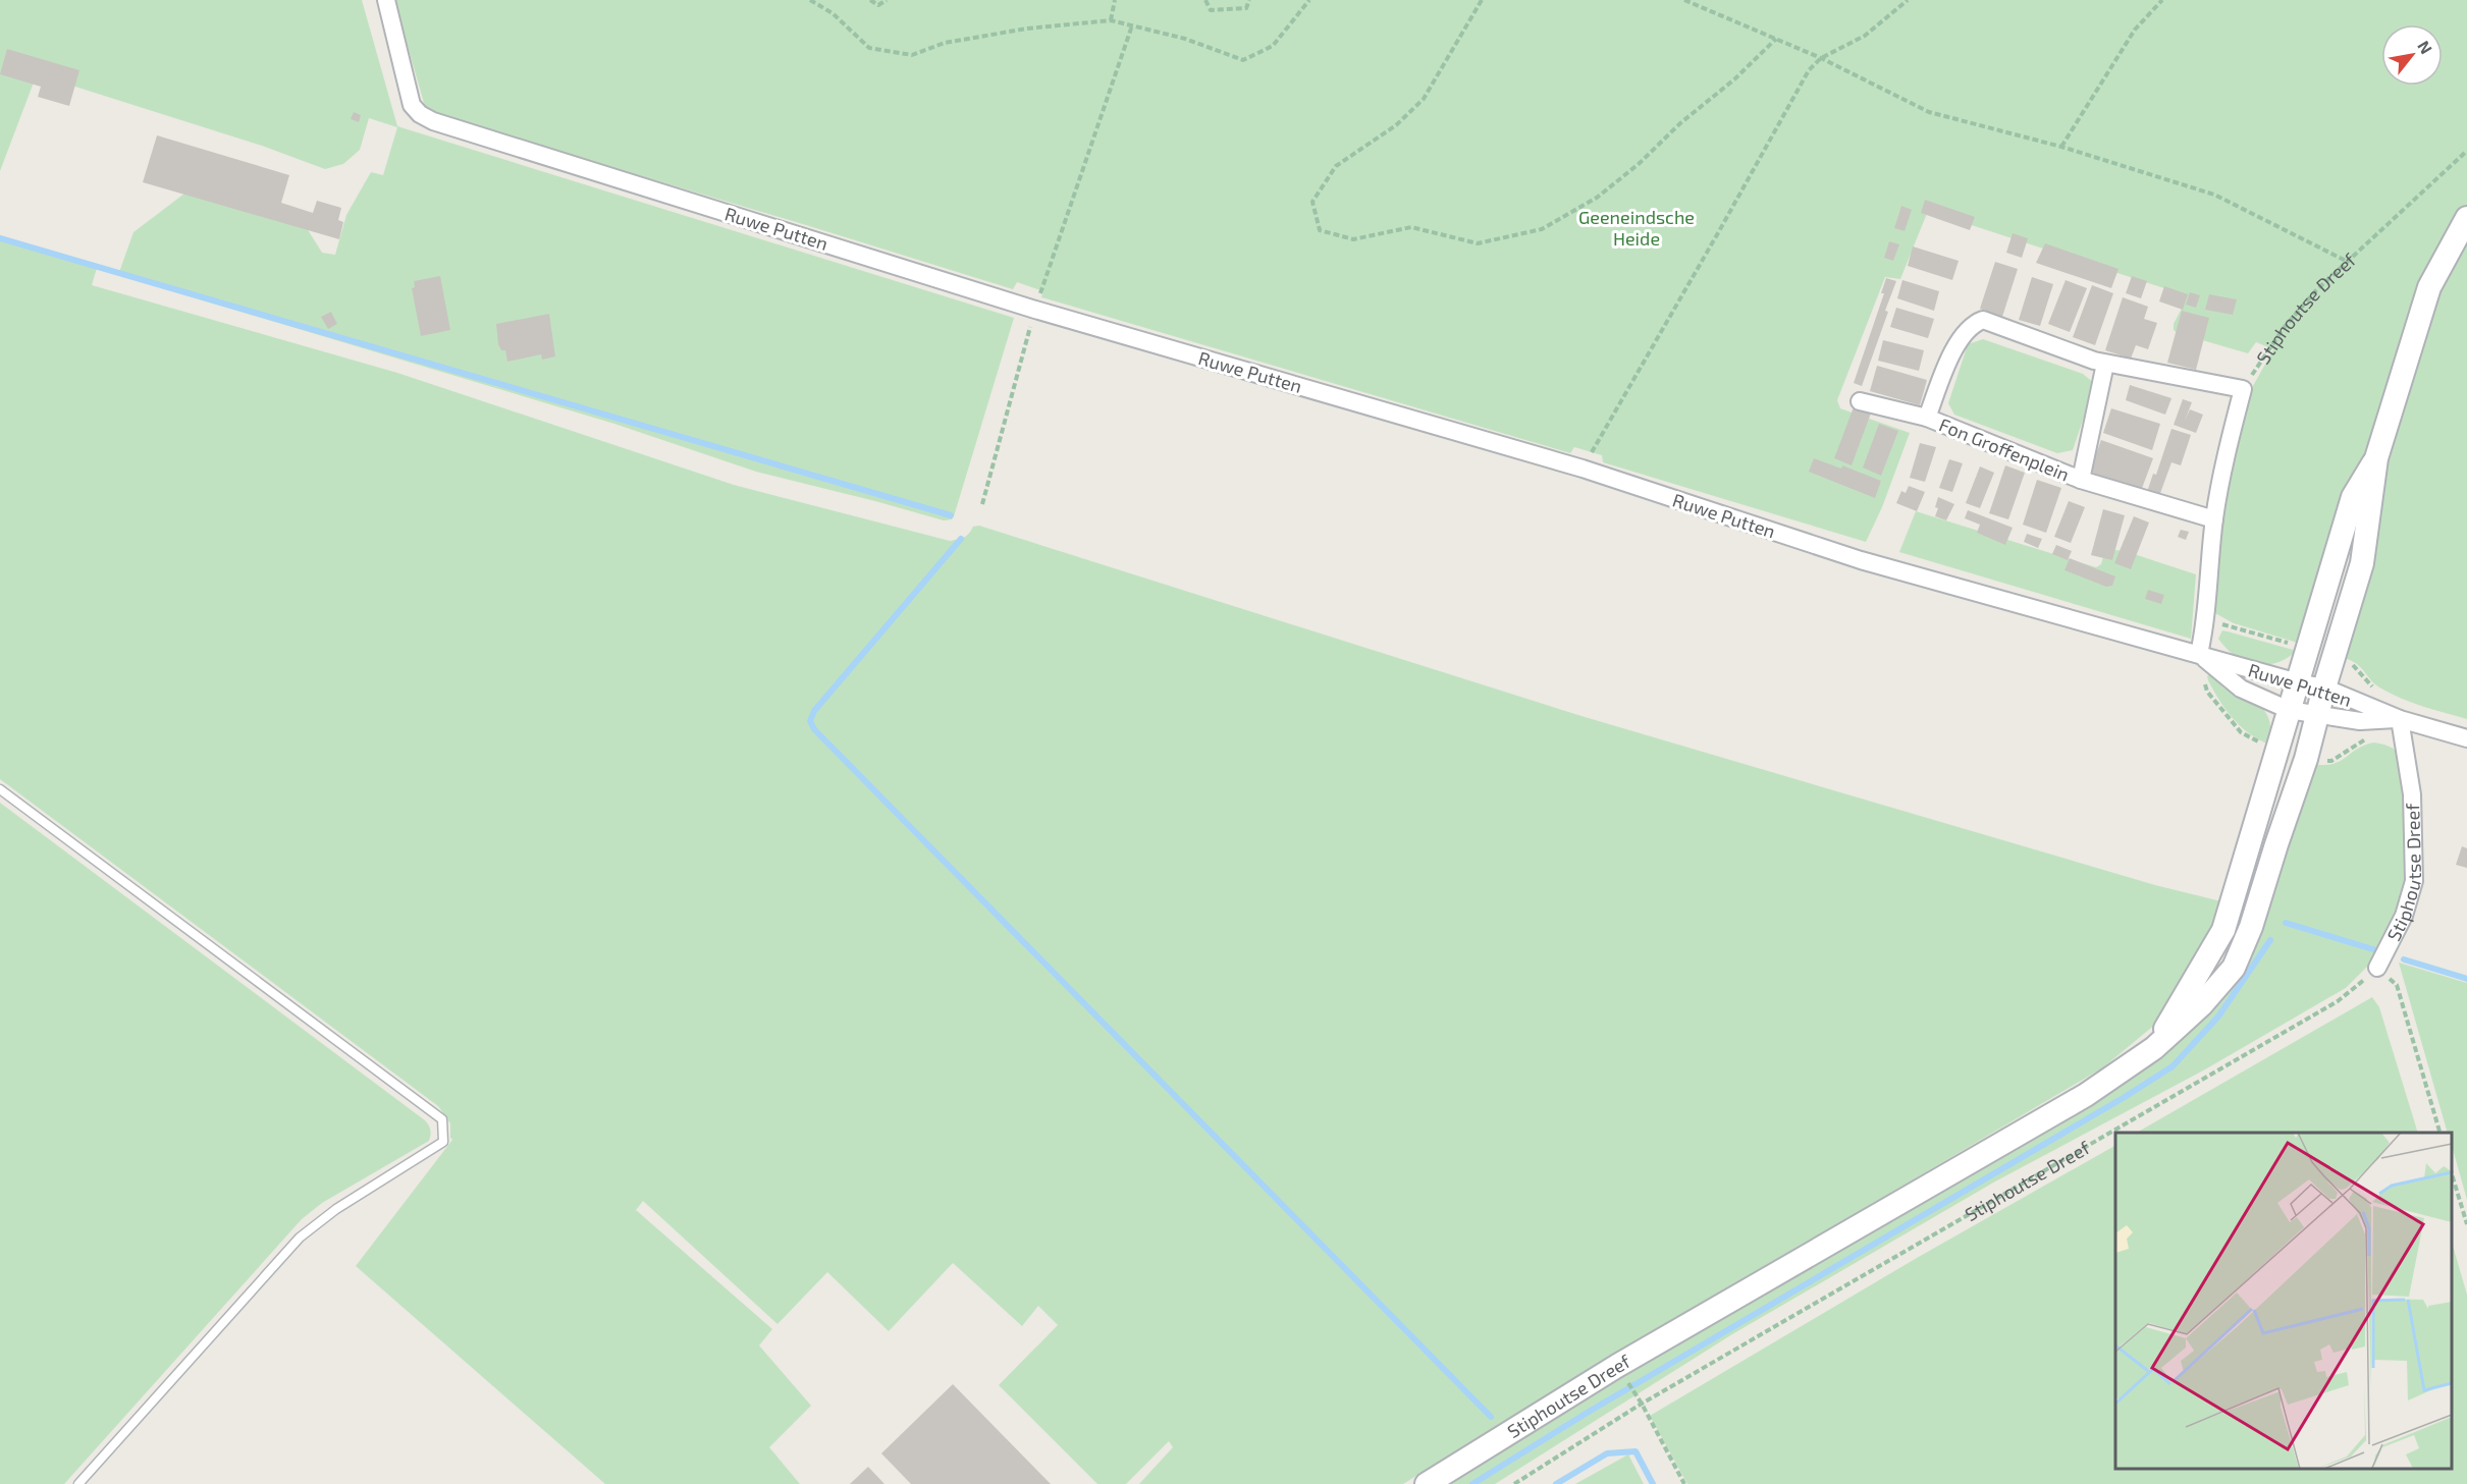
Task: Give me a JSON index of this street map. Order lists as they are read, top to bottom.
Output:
{
  "streets": {
    "main road": ["Stiphoutse Dreef"],
    "street": ["Ruwe Putten", "Fon Groffenplein"]
  },
  "crossings": [
    ["Ruwe Putten", "Stiphoutse Dreef"],
    ["Stiphoutse Dreef", "Fon Groffenplein"]
  ],
  "parks": ["Geeneindsche Heide"],
  "north": "top right"
}
